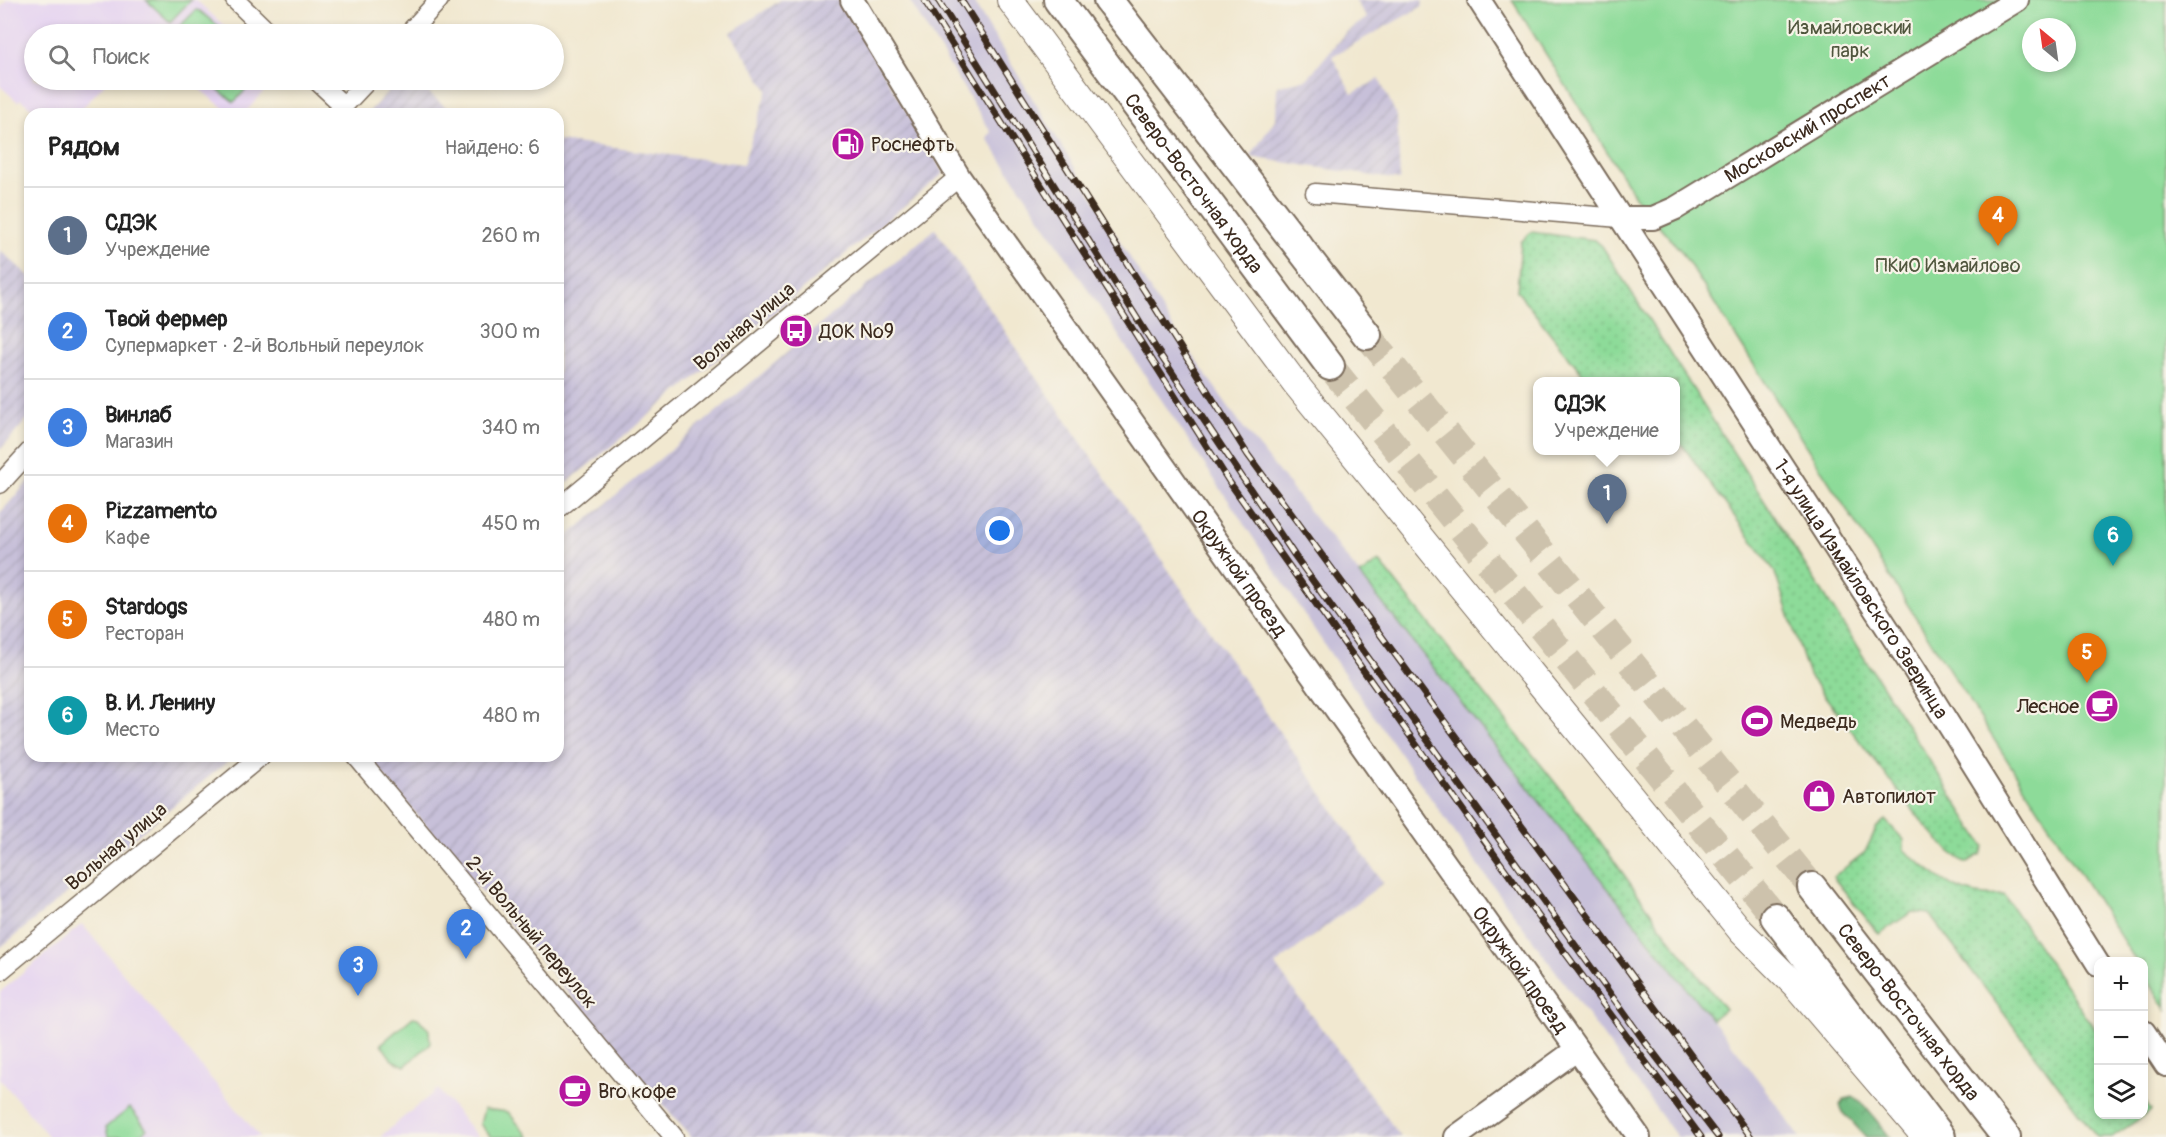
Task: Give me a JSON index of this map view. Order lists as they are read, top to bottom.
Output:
{
  "streets": {
    "main road": ["Северо-Восточная хорда"],
    "street": [
      "Московский проспект",
      "Вольная улица",
      "Окружной проезд",
      "1-я улица Измайловского Зверинца",
      "2-й Вольный переулок"
    ]
  },
  "crossings": [
    ["Московский проспект", "1-я улица Измайловского Зверинца"],
    ["Вольная улица", "Окружной проезд"]
  ],
  "parks": ["Измайловский парк", "ПКиО Измайлово"],
  "places": {
    "fuel station": ["Роснефть"],
    "bus stop": ["ДОК №9"],
    "cafe": ["Лесное", "Bro кофе"],
    "sports": ["Медведь"],
    "shop": ["Автопилот"]
  },
  "north": "top left",
  "page": {
    "search": "Поиск",
    "heading": ["Рядом", "Найдено: 6"],
    "list": [
      {
        "mark": "1",
        "name": "СДЭК",
        "note": "Учреждение",
        "value": "260 m"
      },
      {
        "mark": "2",
        "name": "Твой фермер",
        "note": "Супермаркет · 2-й Вольный переулок",
        "value": "300 m"
      },
      {
        "mark": "3",
        "name": "Винлаб",
        "note": "Магазин",
        "value": "340 m"
      },
      {
        "mark": "4",
        "name": "Pizzamento",
        "note": "Кафе",
        "value": "450 m"
      },
      {
        "mark": "5",
        "name": "Stardogs",
        "note": "Ресторан",
        "value": "480 m"
      },
      {
        "mark": "6",
        "name": "В. И. Ленину",
        "note": "Место",
        "value": "480 m"
      }
    ],
    "pins": [
      "4",
      "1",
      "6",
      "5",
      "2",
      "3"
    ],
    "popup": ["СДЭК", "Учреждение"],
    "map_buttons": ["+", "−"]
  }
}
